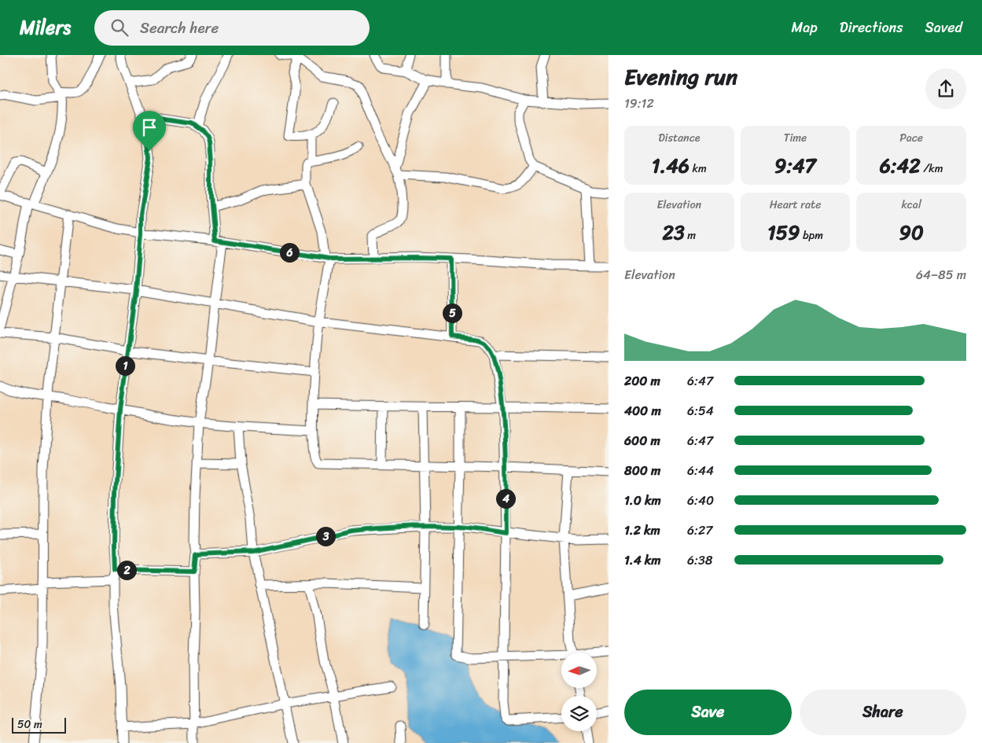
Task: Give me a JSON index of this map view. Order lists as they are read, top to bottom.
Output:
{
  "scale_bar": "50 m",
  "north": "left",
  "page": {
    "header": "Milers",
    "search": "Search here",
    "nav": ["Map", "Directions", "Saved"],
    "heading": ["Evening run", "19:12"],
    "stats": [
      ["Distance", "1.46 km"],
      ["Time", "9:47"],
      ["Pace", "6:42 /km"],
      ["Elevation", "23 m"],
      ["Heart rate", "159 bpm"],
      ["kcal", "90"]
    ],
    "pins": [
      "6",
      "5",
      "1",
      "4",
      "3",
      "2"
    ],
    "chart": ["Elevation", "64–85 m"],
    "list": [
      {
        "name": "200 m",
        "note": "6:47"
      },
      {
        "name": "400 m",
        "note": "6:54"
      },
      {
        "name": "600 m",
        "note": "6:47"
      },
      {
        "name": "800 m",
        "note": "6:44"
      },
      {
        "name": "1.0 km",
        "note": "6:40"
      },
      {
        "name": "1.2 km",
        "note": "6:27"
      },
      {
        "name": "1.4 km",
        "note": "6:38"
      }
    ],
    "buttons": ["Save", "Share"],
    "scale": "50 m"
  }
}
